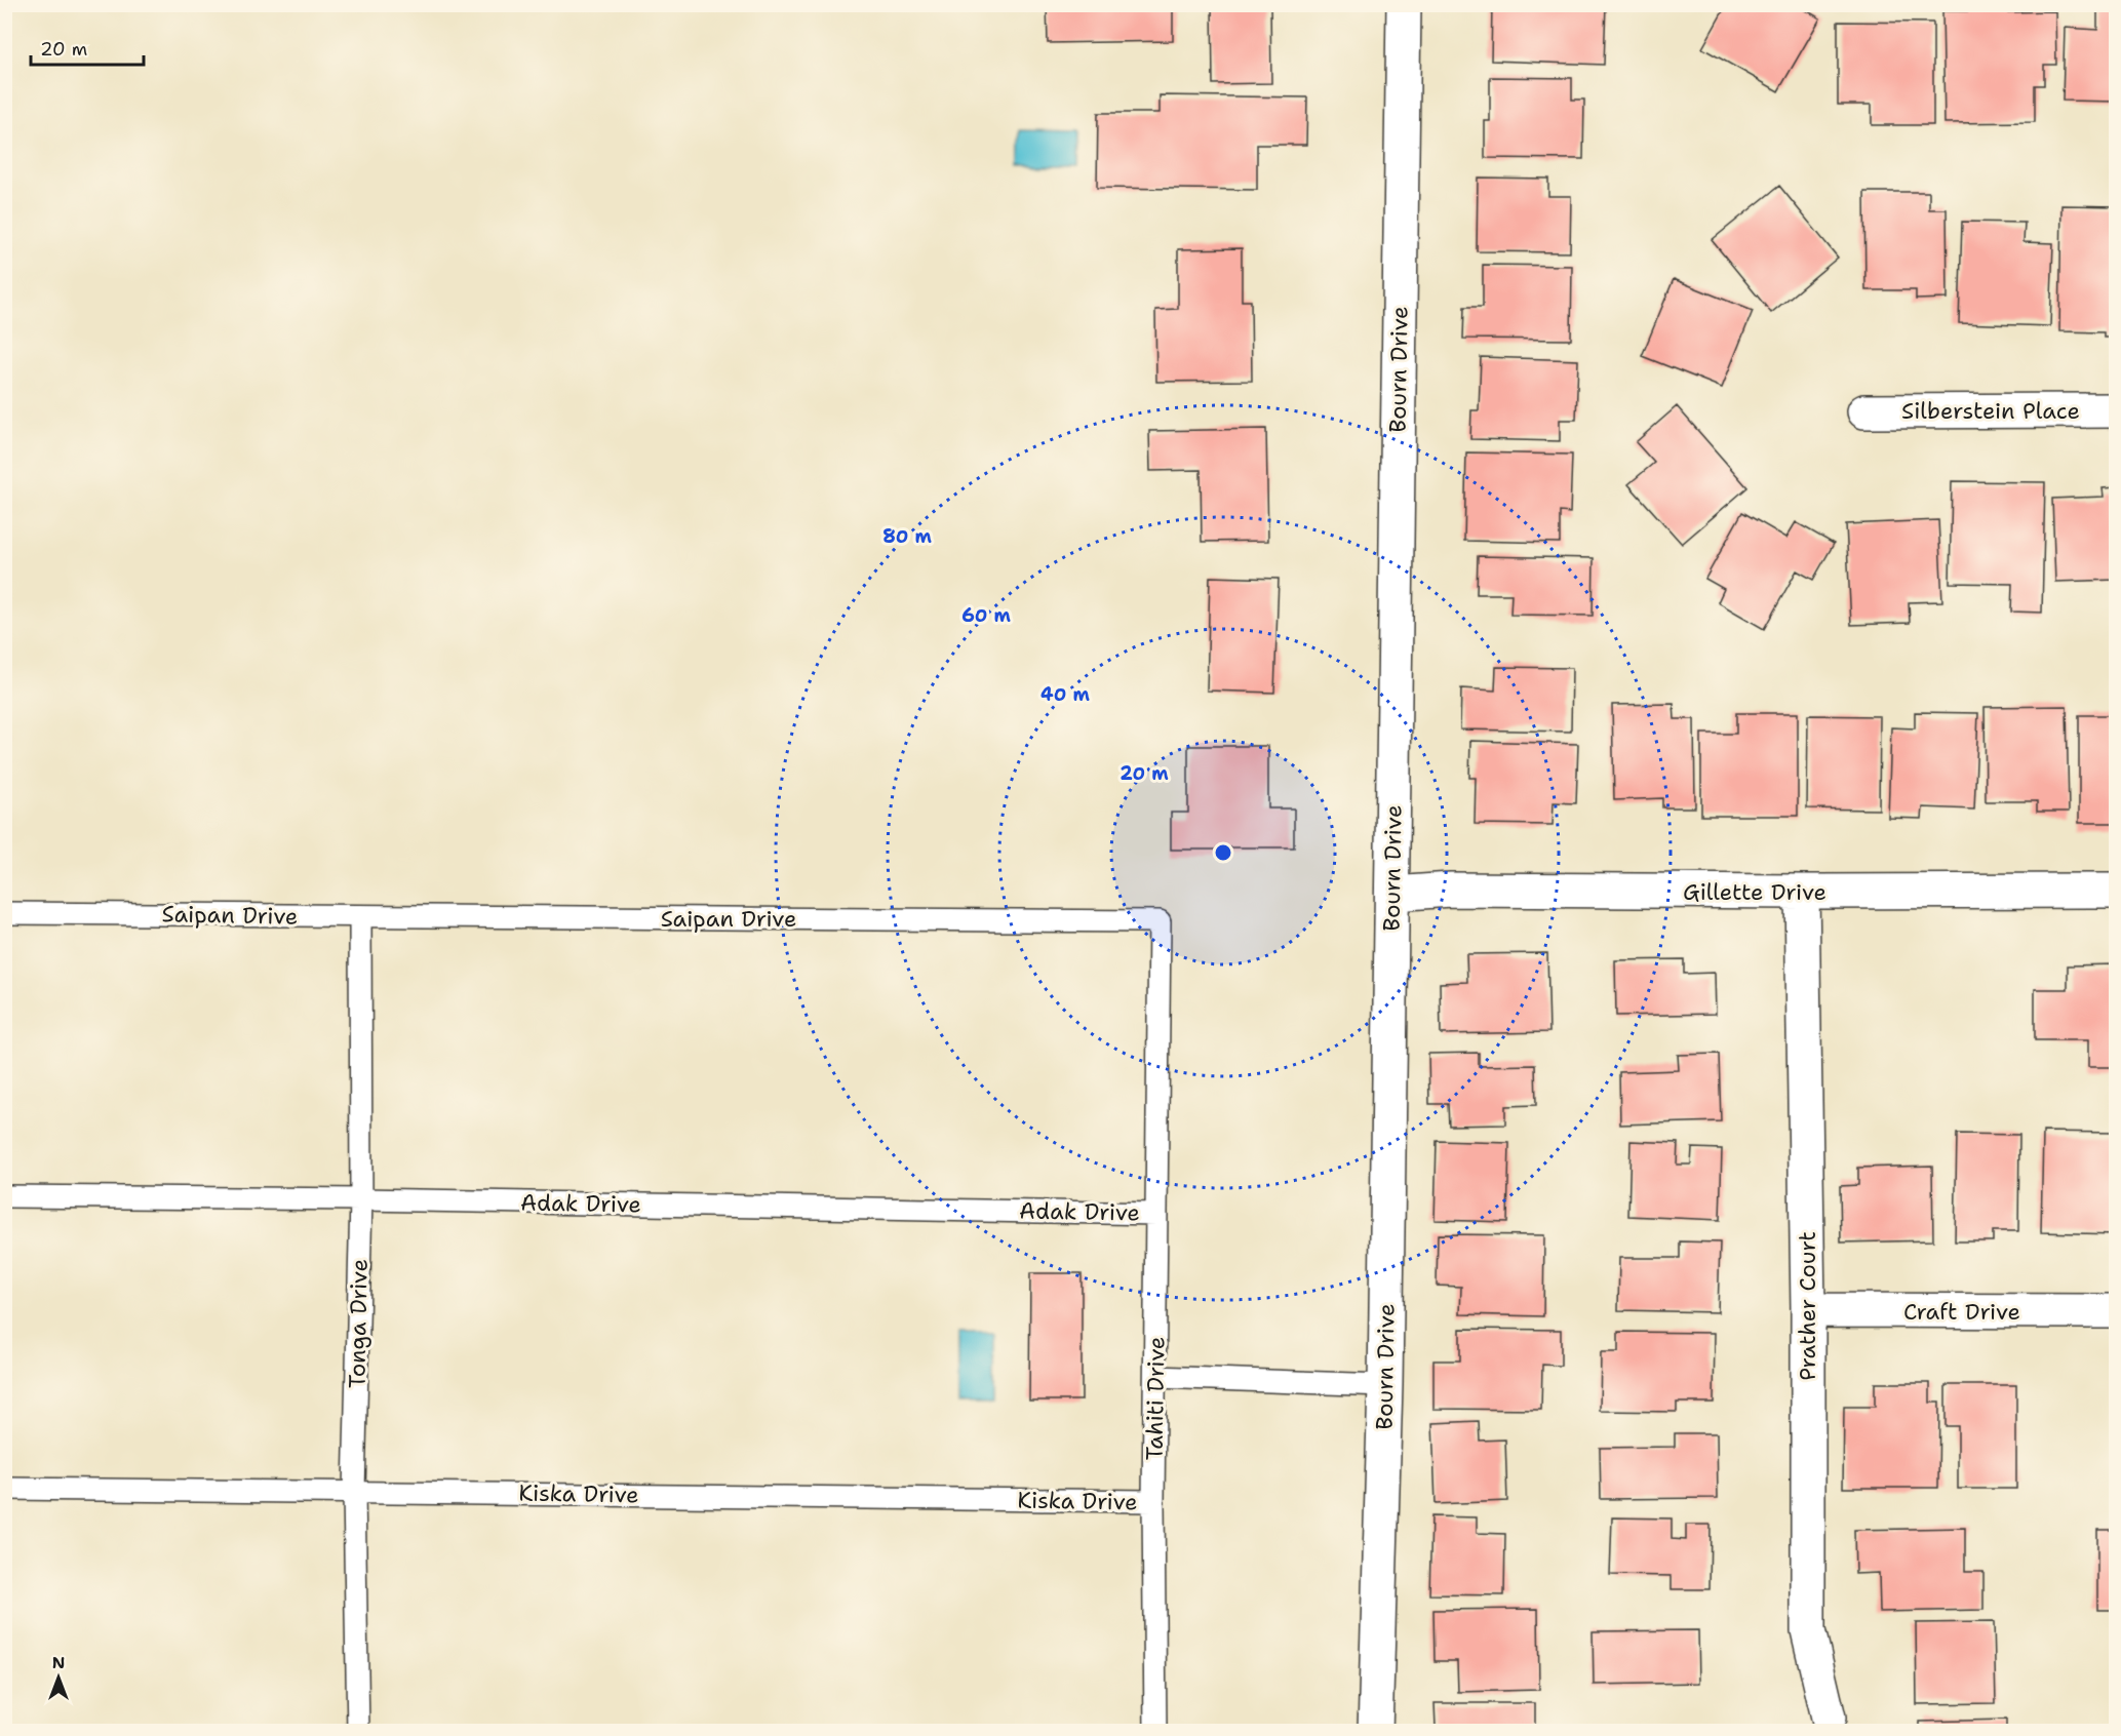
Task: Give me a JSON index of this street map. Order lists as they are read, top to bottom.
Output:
{
  "streets": {
    "street": [
      "Bourn Drive",
      "Silberstein Place",
      "Gillette Drive",
      "Prather Court",
      "Craft Drive"
    ],
    "lane": [
      "Saipan Drive",
      "Adak Drive",
      "Tonga Drive",
      "Tahiti Drive",
      "Kiska Drive"
    ]
  },
  "crossings": [
    ["Bourn Drive", "Gillette Drive"],
    ["Gillette Drive", "Prather Court"],
    ["Saipan Drive", "Adak Drive"],
    ["Saipan Drive", "Tonga Drive"],
    ["Saipan Drive", "Tahiti Drive"],
    ["Adak Drive", "Tonga Drive"],
    ["Adak Drive", "Tahiti Drive"],
    ["Prather Court", "Craft Drive"],
    ["Tonga Drive", "Kiska Drive"],
    ["Tahiti Drive", "Kiska Drive"]
  ],
  "scale_bar": "20 m",
  "north": "top",
  "rings": [
    "80 m",
    "60 m",
    "40 m",
    "20 m"
  ]
}
